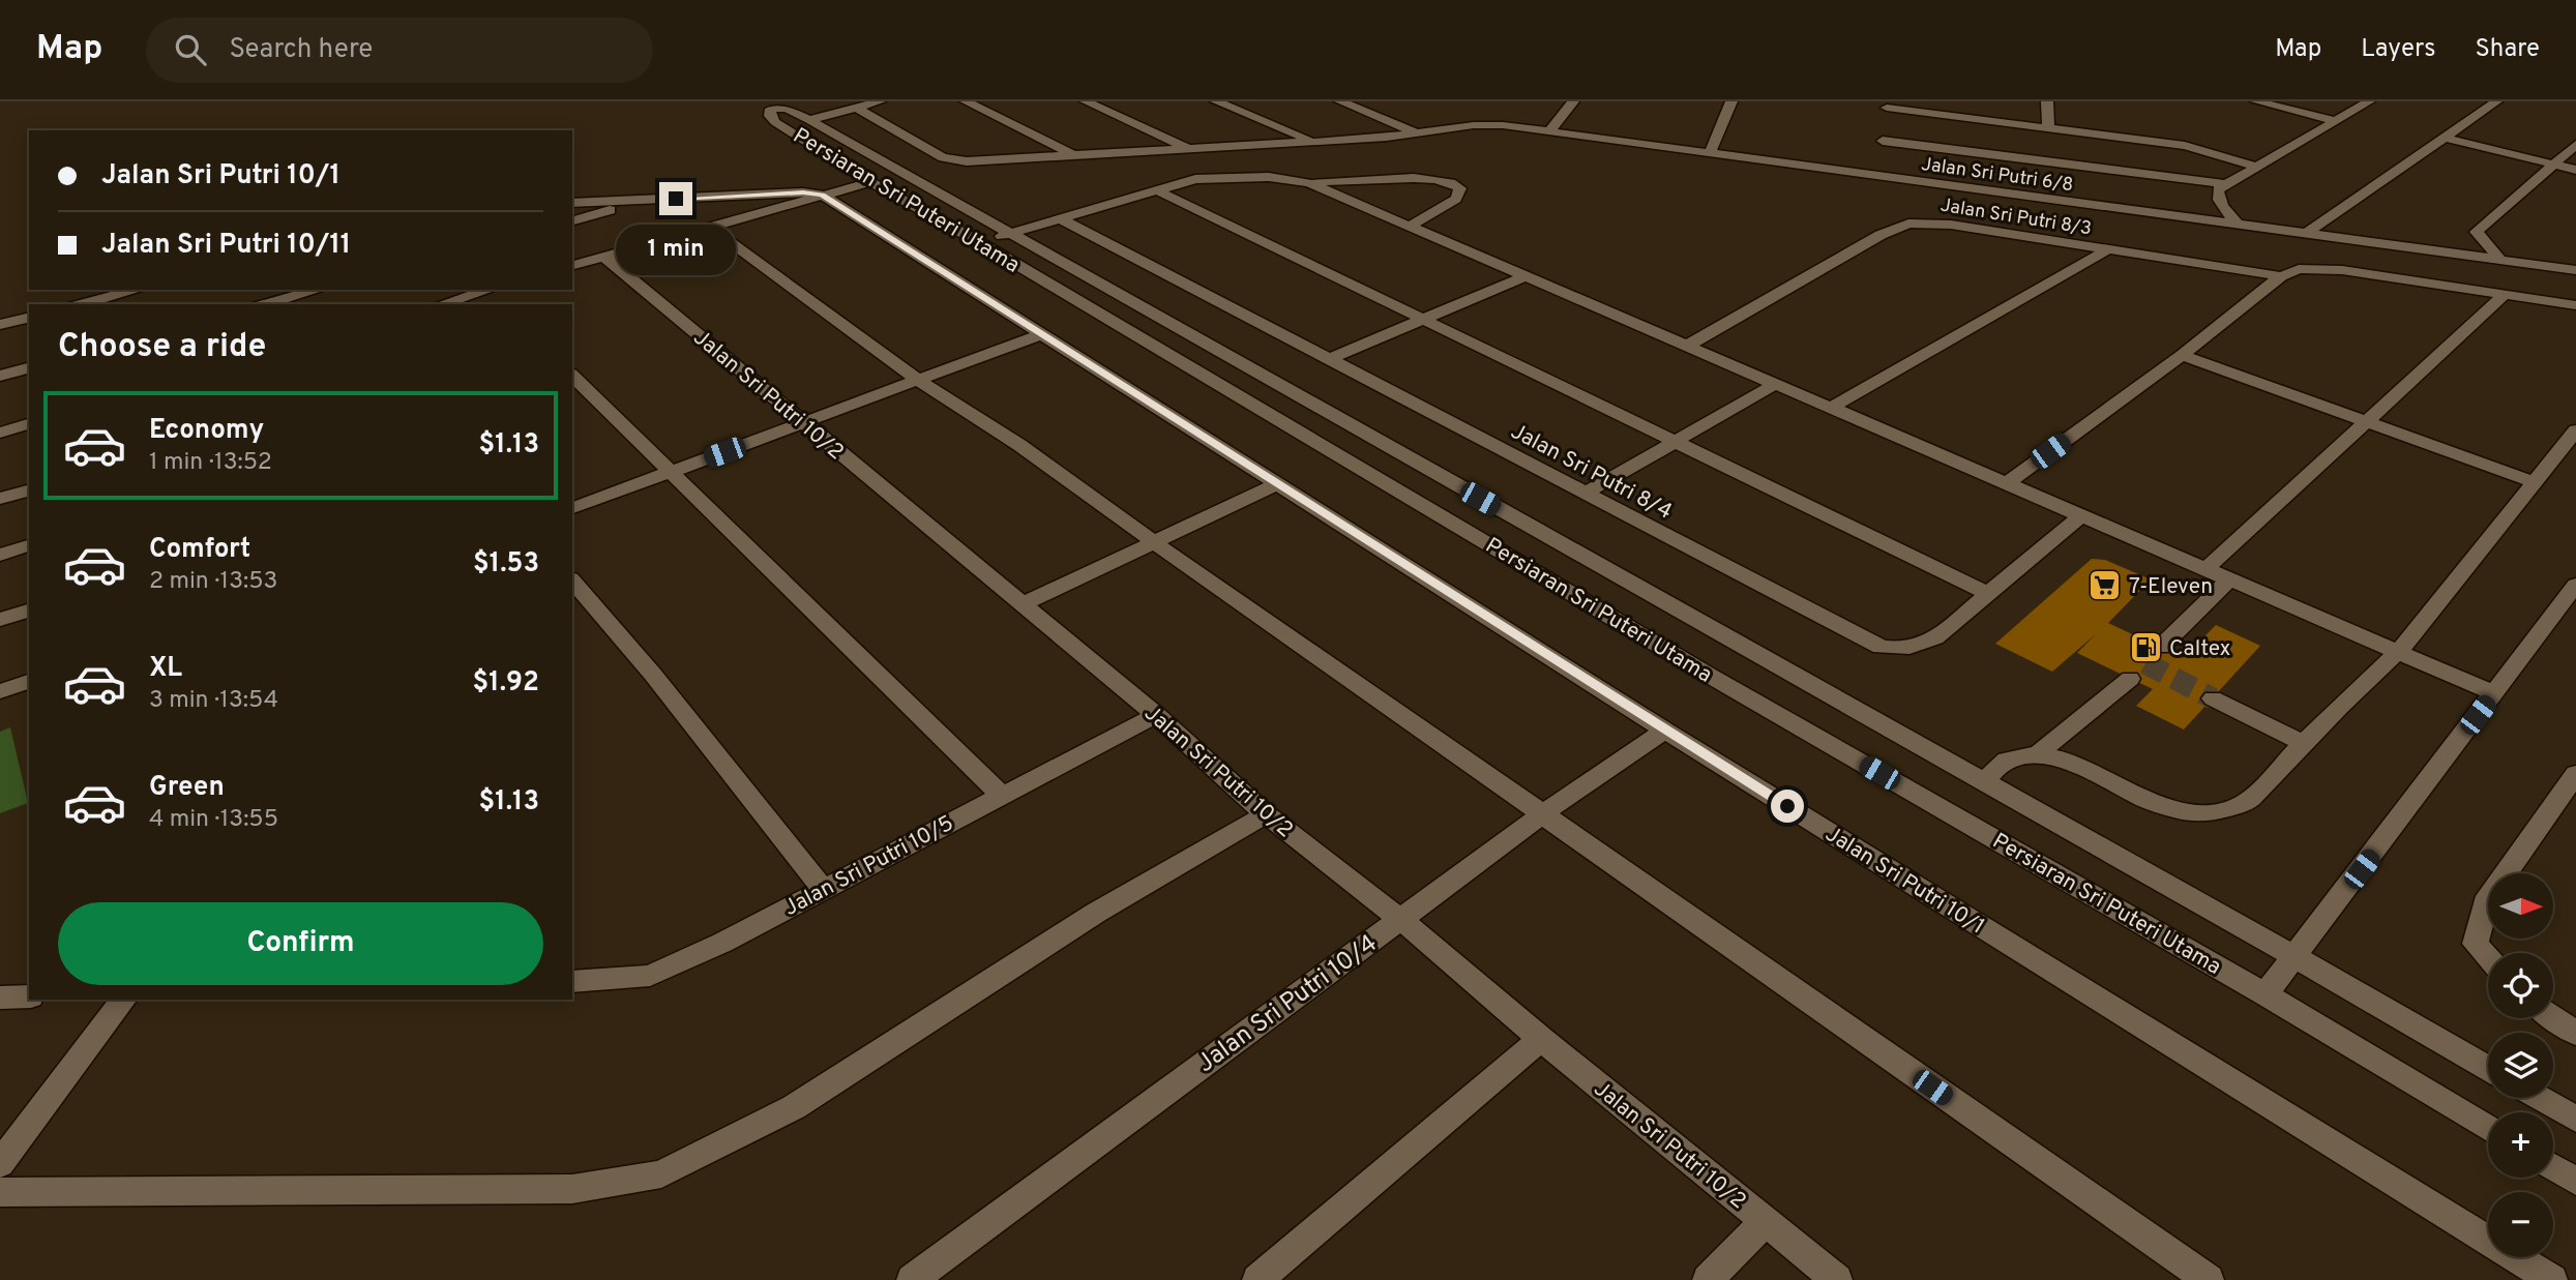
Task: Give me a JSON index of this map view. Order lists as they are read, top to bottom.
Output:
{
  "streets": {
    "street": [
      "Jalan Sri Putri 6/8",
      "Persiaran Sri Puteri Utama",
      "Jalan Sri Putri 8/3",
      "Jalan Sri Putri 10/2",
      "Jalan Sri Putri 8/4",
      "Jalan Sri Putri 10/5",
      "Jalan Sri Putri 10/1",
      "Jalan Sri Putri 10/4"
    ]
  },
  "crossings": [
    ["Jalan Sri Putri 10/2", "Jalan Sri Putri 10/5"],
    ["Jalan Sri Putri 10/2", "Jalan Sri Putri 10/4"],
    ["Jalan Sri Putri 10/1", "Jalan Sri Putri 10/4"]
  ],
  "places": {
    "supermarket": ["7-Eleven"],
    "fuel station": ["Caltex"]
  },
  "north": "right",
  "page": {
    "header": "Map",
    "search": "Search here",
    "nav": ["Map", "Layers", "Share"],
    "banner": ["Jalan Sri Putri 10/1", "Jalan Sri Putri 10/11"],
    "bubble": "1 min",
    "heading": "Choose a ride",
    "list": [
      {
        "name": "Economy",
        "note": "1 min · 13:52",
        "value": "$1.13"
      },
      {
        "name": "Comfort",
        "note": "2 min · 13:53",
        "value": "$1.53"
      },
      {
        "name": "XL",
        "note": "3 min · 13:54",
        "value": "$1.92"
      },
      {
        "name": "Green",
        "note": "4 min · 13:55",
        "value": "$1.13"
      }
    ],
    "map_buttons": ["+", "−"],
    "buttons": "Confirm"
  }
}
